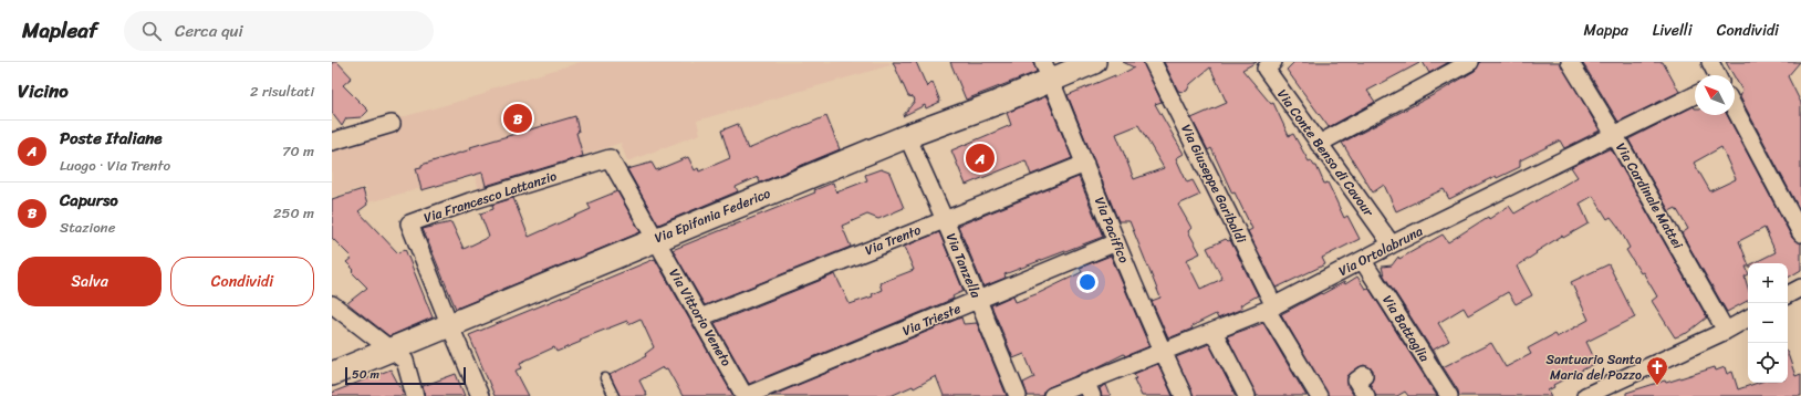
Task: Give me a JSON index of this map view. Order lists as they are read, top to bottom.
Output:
{
  "streets": {
    "main road": ["Via Epifania Federico"],
    "street": [
      "Via Conte Benso di Cavour",
      "Via Giuseppe Garibaldi",
      "Via Cardinale Mattei",
      "Via Francesco Lattanzio",
      "Via Pacifico",
      "Via Trento",
      "Via Ortolabruna",
      "Via Tanzella",
      "Via Vittorio Veneto",
      "Via Trieste",
      "Via Battaglia"
    ]
  },
  "crossings": [
    ["Via Conte Benso di Cavour", "Via Ortolabruna"],
    ["Via Giuseppe Garibaldi", "Via Ortolabruna"],
    ["Via Cardinale Mattei", "Via Ortolabruna"],
    ["Via Francesco Lattanzio", "Via Epifania Federico"],
    ["Via Francesco Lattanzio", "Via Vittorio Veneto"],
    ["Via Epifania Federico", "Via Pacifico"],
    ["Via Epifania Federico", "Via Tanzella"],
    ["Via Epifania Federico", "Via Vittorio Veneto"],
    ["Via Pacifico", "Via Trento"],
    ["Via Pacifico", "Via Ortolabruna"],
    ["Via Pacifico", "Via Trieste"],
    ["Via Trento", "Via Tanzella"],
    ["Via Trento", "Via Vittorio Veneto"],
    ["Via Ortolabruna", "Via Battaglia"],
    ["Via Tanzella", "Via Trieste"],
    ["Via Vittorio Veneto", "Via Trieste"]
  ],
  "places": {
    "church": ["Santuario Santa Maria del Pozzo"]
  },
  "scale_bar": "50 m",
  "north": "top left",
  "page": {
    "header": "Mapleaf",
    "search": "Cerca qui",
    "nav": ["Mappa", "Livelli", "Condividi"],
    "heading": ["Vicino", "2 risultati"],
    "pins": ["B", "A"],
    "list": [
      {
        "mark": "A",
        "name": "Poste Italiane",
        "note": "Luogo · Via Trento",
        "value": "70 m"
      },
      {
        "mark": "B",
        "name": "Capurso",
        "note": "Stazione",
        "value": "250 m"
      }
    ],
    "buttons": ["Salva", "Condividi"],
    "map_buttons": ["+", "−"],
    "scale": "50 m"
  }
}
